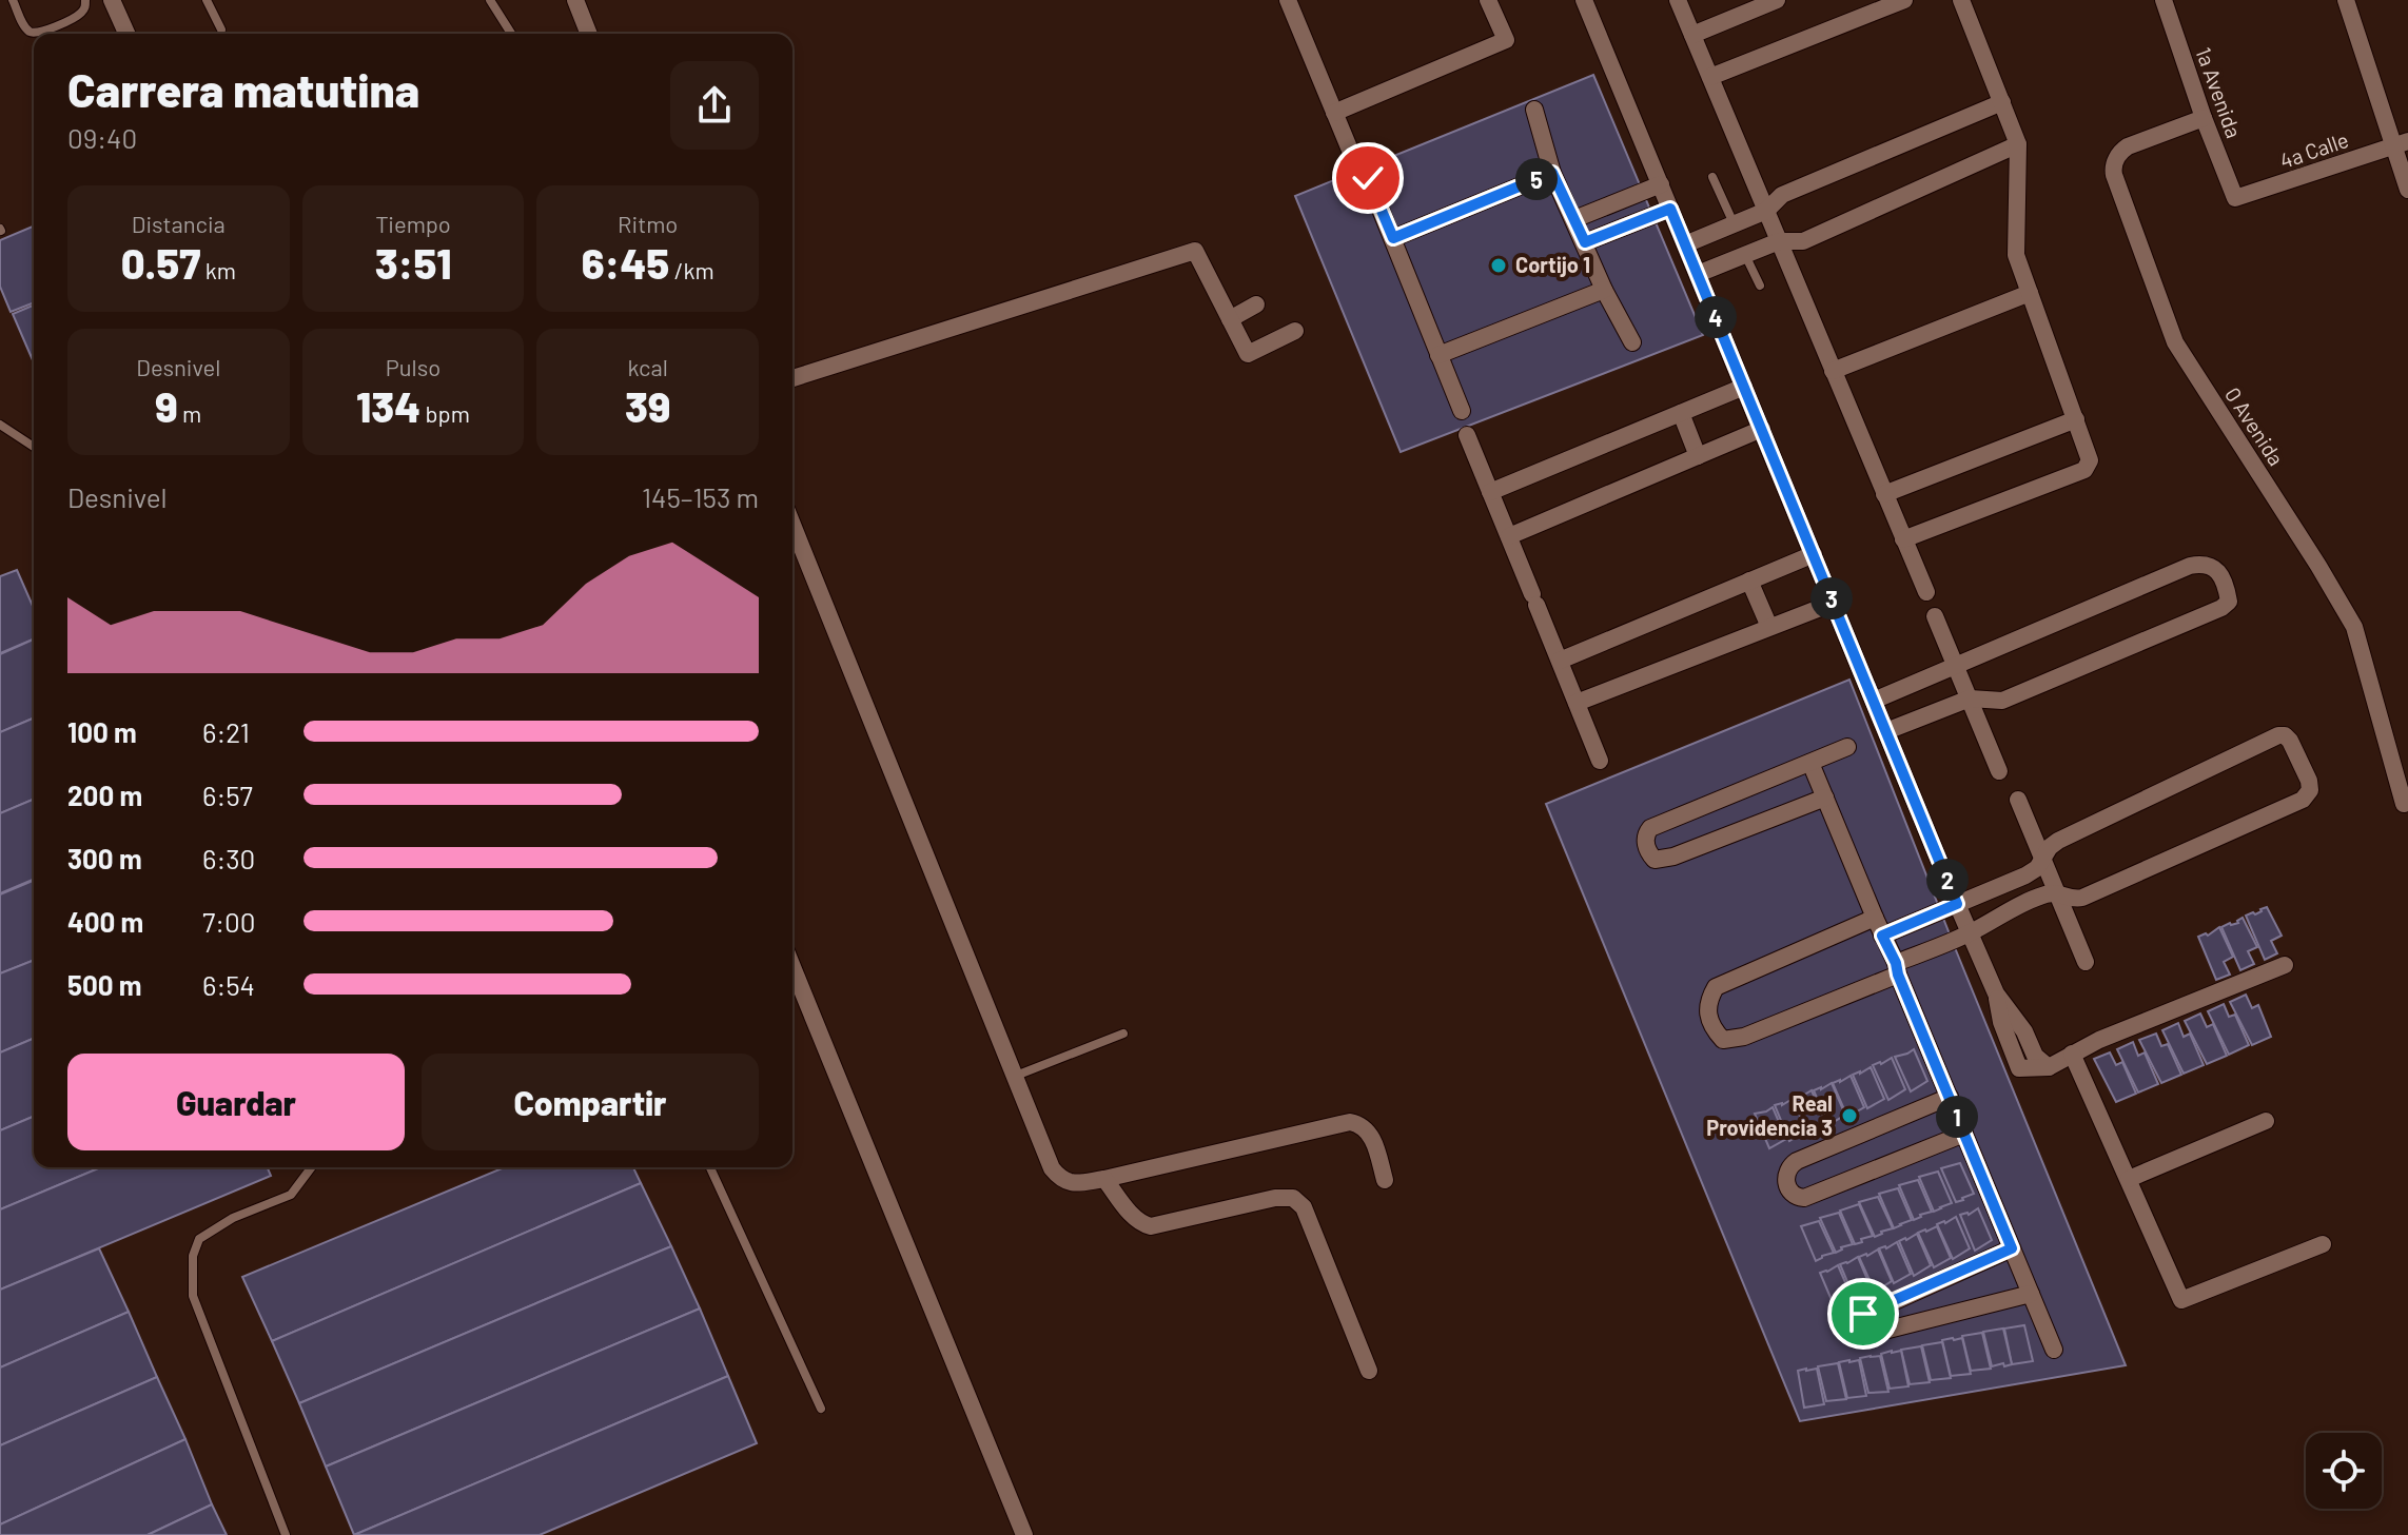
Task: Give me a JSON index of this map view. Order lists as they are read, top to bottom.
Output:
{
  "streets": {
    "street": ["1a Avenida", "4a Calle", "0 Avenida"]
  },
  "crossings": [
    ["1a Avenida", "4a Calle"],
    ["1a Avenida", "0 Avenida"]
  ],
  "places": ["Cortijo 1", "Real Providencia 3"],
  "page": {
    "heading": ["Carrera matutina", "09:40"],
    "pins": [
      "5",
      "4",
      "3",
      "2",
      "1"
    ],
    "stats": [
      ["Distancia", "0.57 km"],
      ["Tiempo", "3:51"],
      ["Ritmo", "6:45 /km"],
      ["Desnivel", "9 m"],
      ["Pulso", "134 bpm"],
      ["kcal", "39"]
    ],
    "chart": ["Desnivel", "145–153 m"],
    "list": [
      {
        "name": "100 m",
        "note": "6:21"
      },
      {
        "name": "200 m",
        "note": "6:57"
      },
      {
        "name": "300 m",
        "note": "6:30"
      },
      {
        "name": "400 m",
        "note": "7:00"
      },
      {
        "name": "500 m",
        "note": "6:54"
      }
    ],
    "buttons": ["Guardar", "Compartir"]
  }
}
